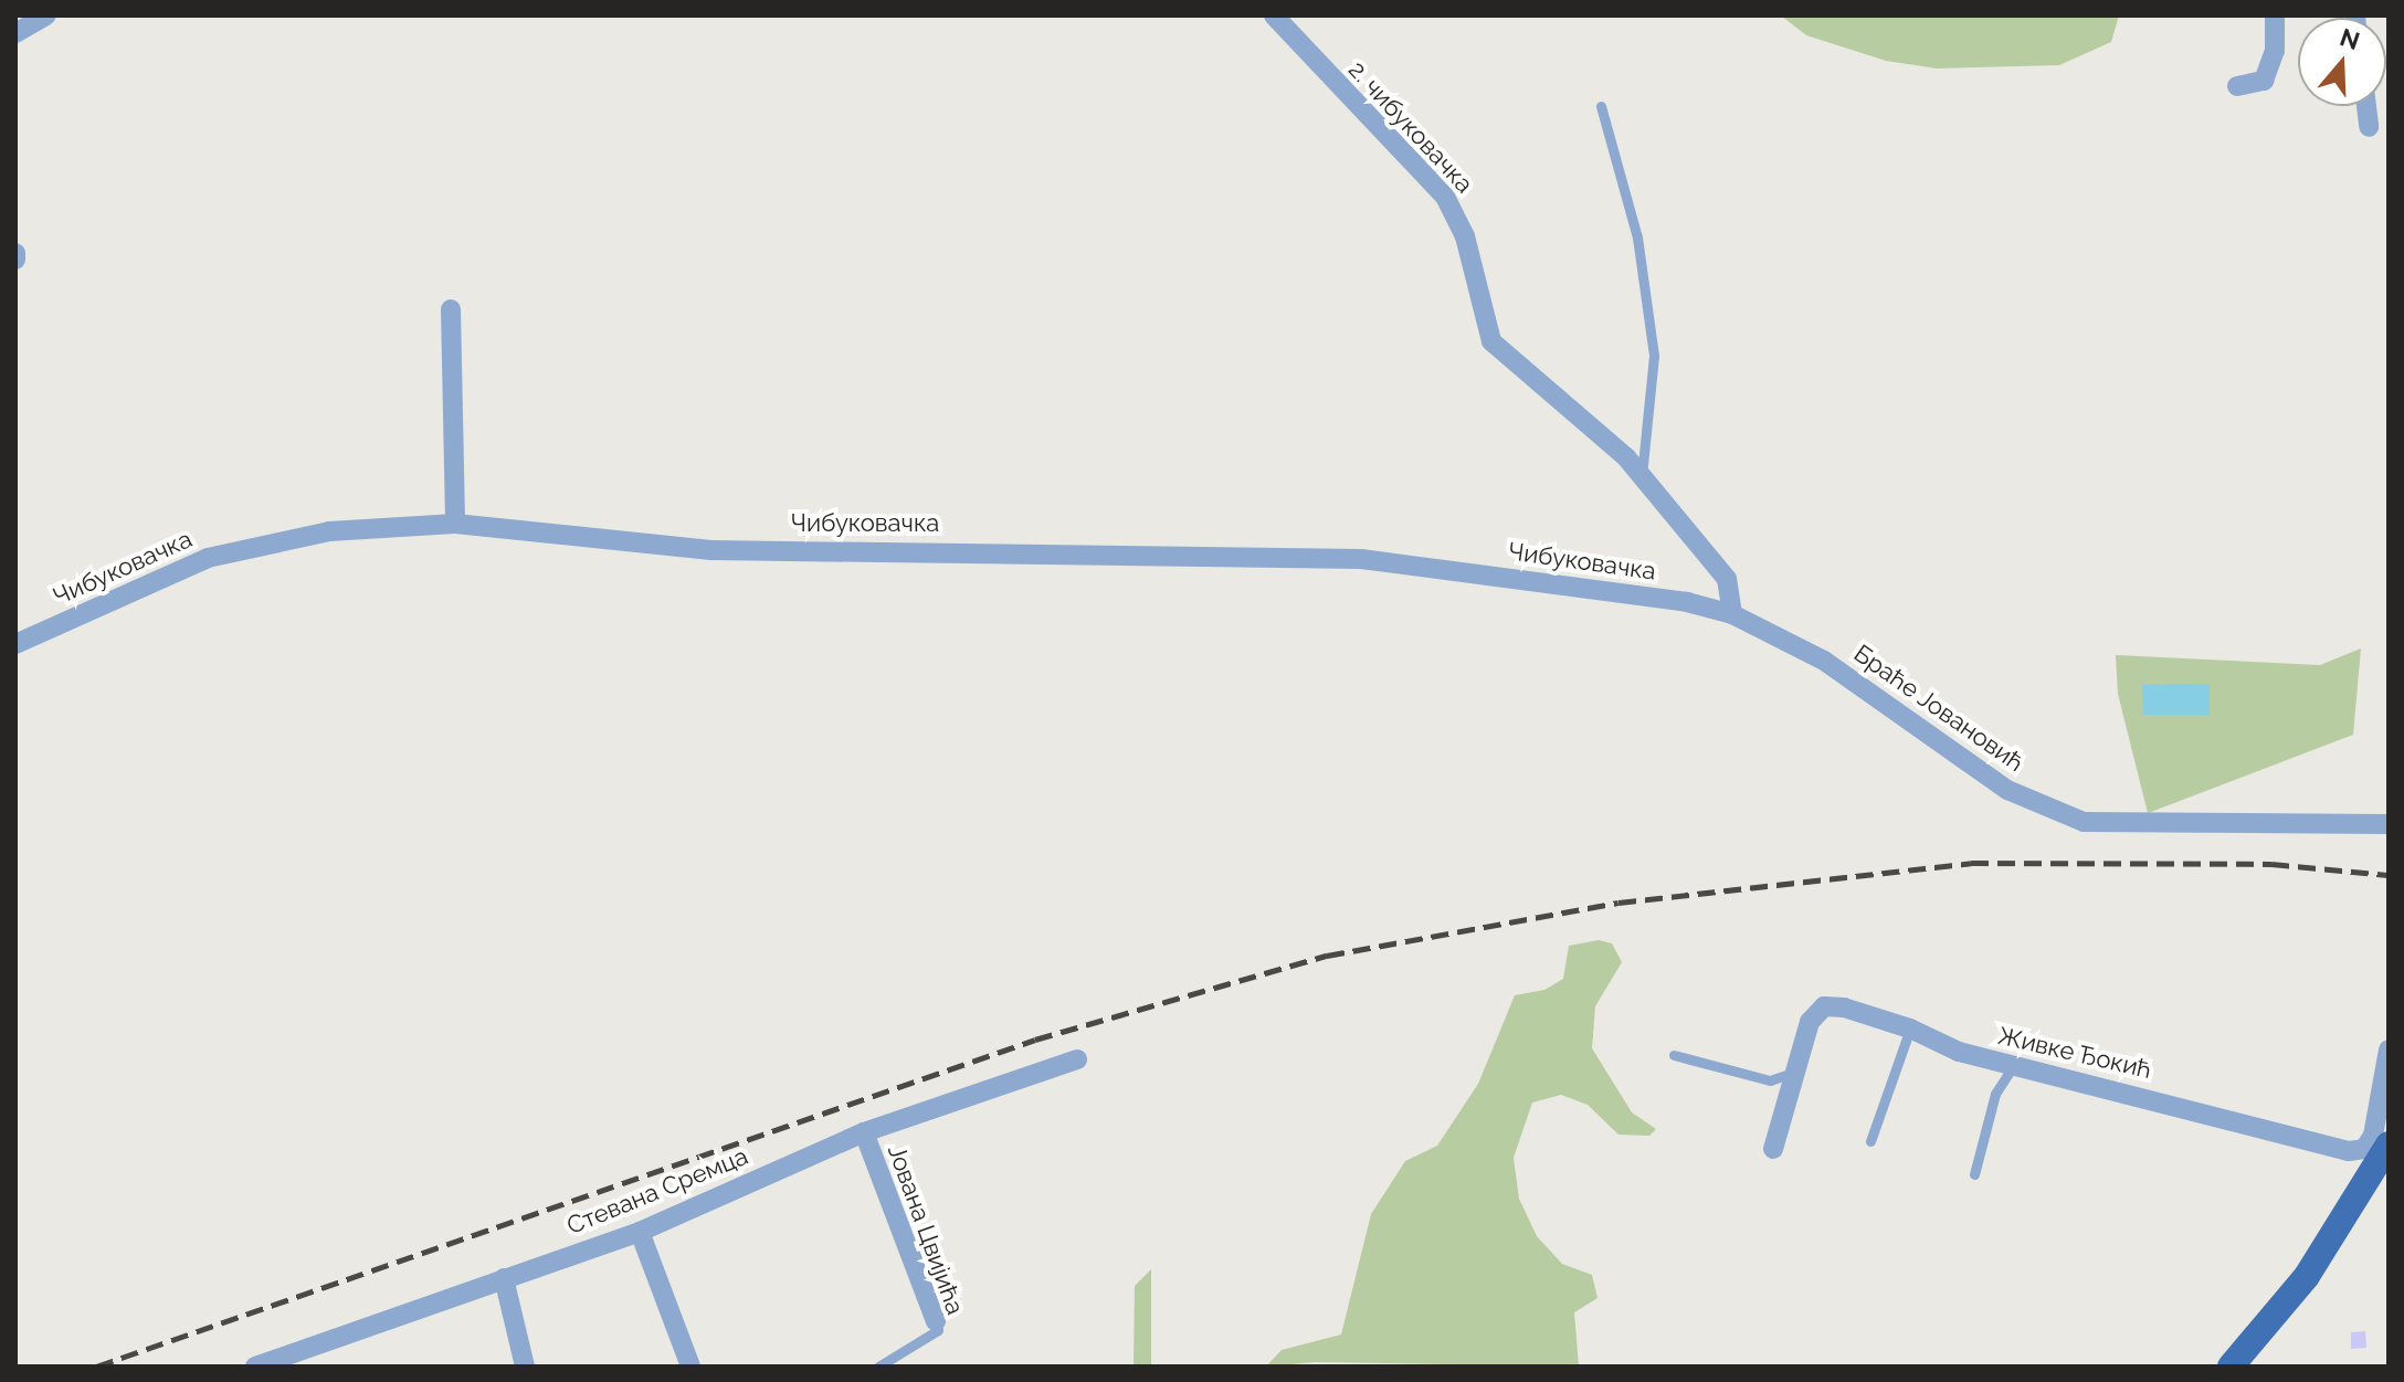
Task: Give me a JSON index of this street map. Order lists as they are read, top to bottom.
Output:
{
  "streets": {
    "street": [
      "2. чибуковачка",
      "Чибуковачка",
      "Браће Јовановић",
      "Живке Ђокић",
      "Стевана Сремца",
      "Јована Цвијића"
    ]
  },
  "crossings": [
    ["2. чибуковачка", "Чибуковачка"],
    ["2. чибуковачка", "Браће Јовановић"],
    ["Чибуковачка", "Браће Јовановић"],
    ["Стевана Сремца", "Јована Цвијића"]
  ],
  "north": "top"
}
